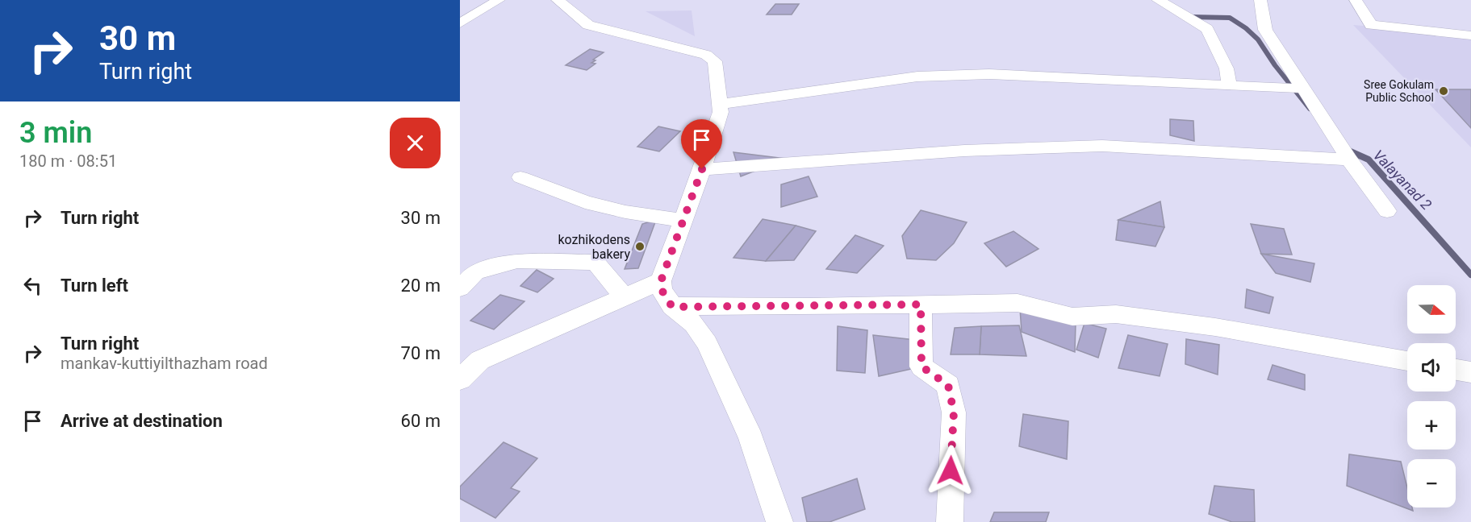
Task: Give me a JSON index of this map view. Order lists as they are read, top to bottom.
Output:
{
  "water": ["Valayanad 2"],
  "places": ["Sree Gokulam Public School", "kozhikodens bakery"],
  "north": "right",
  "page": {
    "turn": ["30 m", "Turn right"],
    "heading": ["3 min", "180 m · 08:51"],
    "list": [
      {
        "name": "Turn right",
        "value": "30 m"
      },
      {
        "name": "Turn left",
        "value": "20 m"
      },
      {
        "name": "Turn right",
        "note": "mankav-kuttiyilthazham road",
        "value": "70 m"
      },
      {
        "name": "Arrive at destination",
        "value": "60 m"
      }
    ],
    "map_buttons": ["+", "−"]
  }
}
